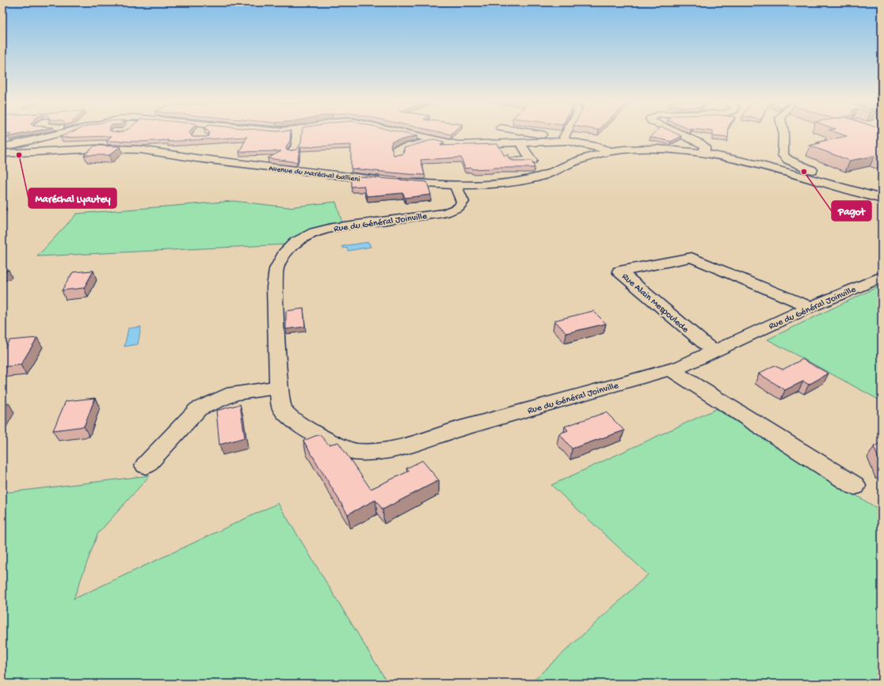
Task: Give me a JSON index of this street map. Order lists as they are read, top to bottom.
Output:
{
  "streets": {
    "street": ["Avenue du Maréchal Gallieni", "Rue du Général Joinville", "Rue Alain Mespoulede"]
  },
  "crossings": [
    ["Rue du Général Joinville", "Rue Alain Mespoulede"]
  ],
  "places": ["Maréchal Lyautey", "Pagot"]
}
